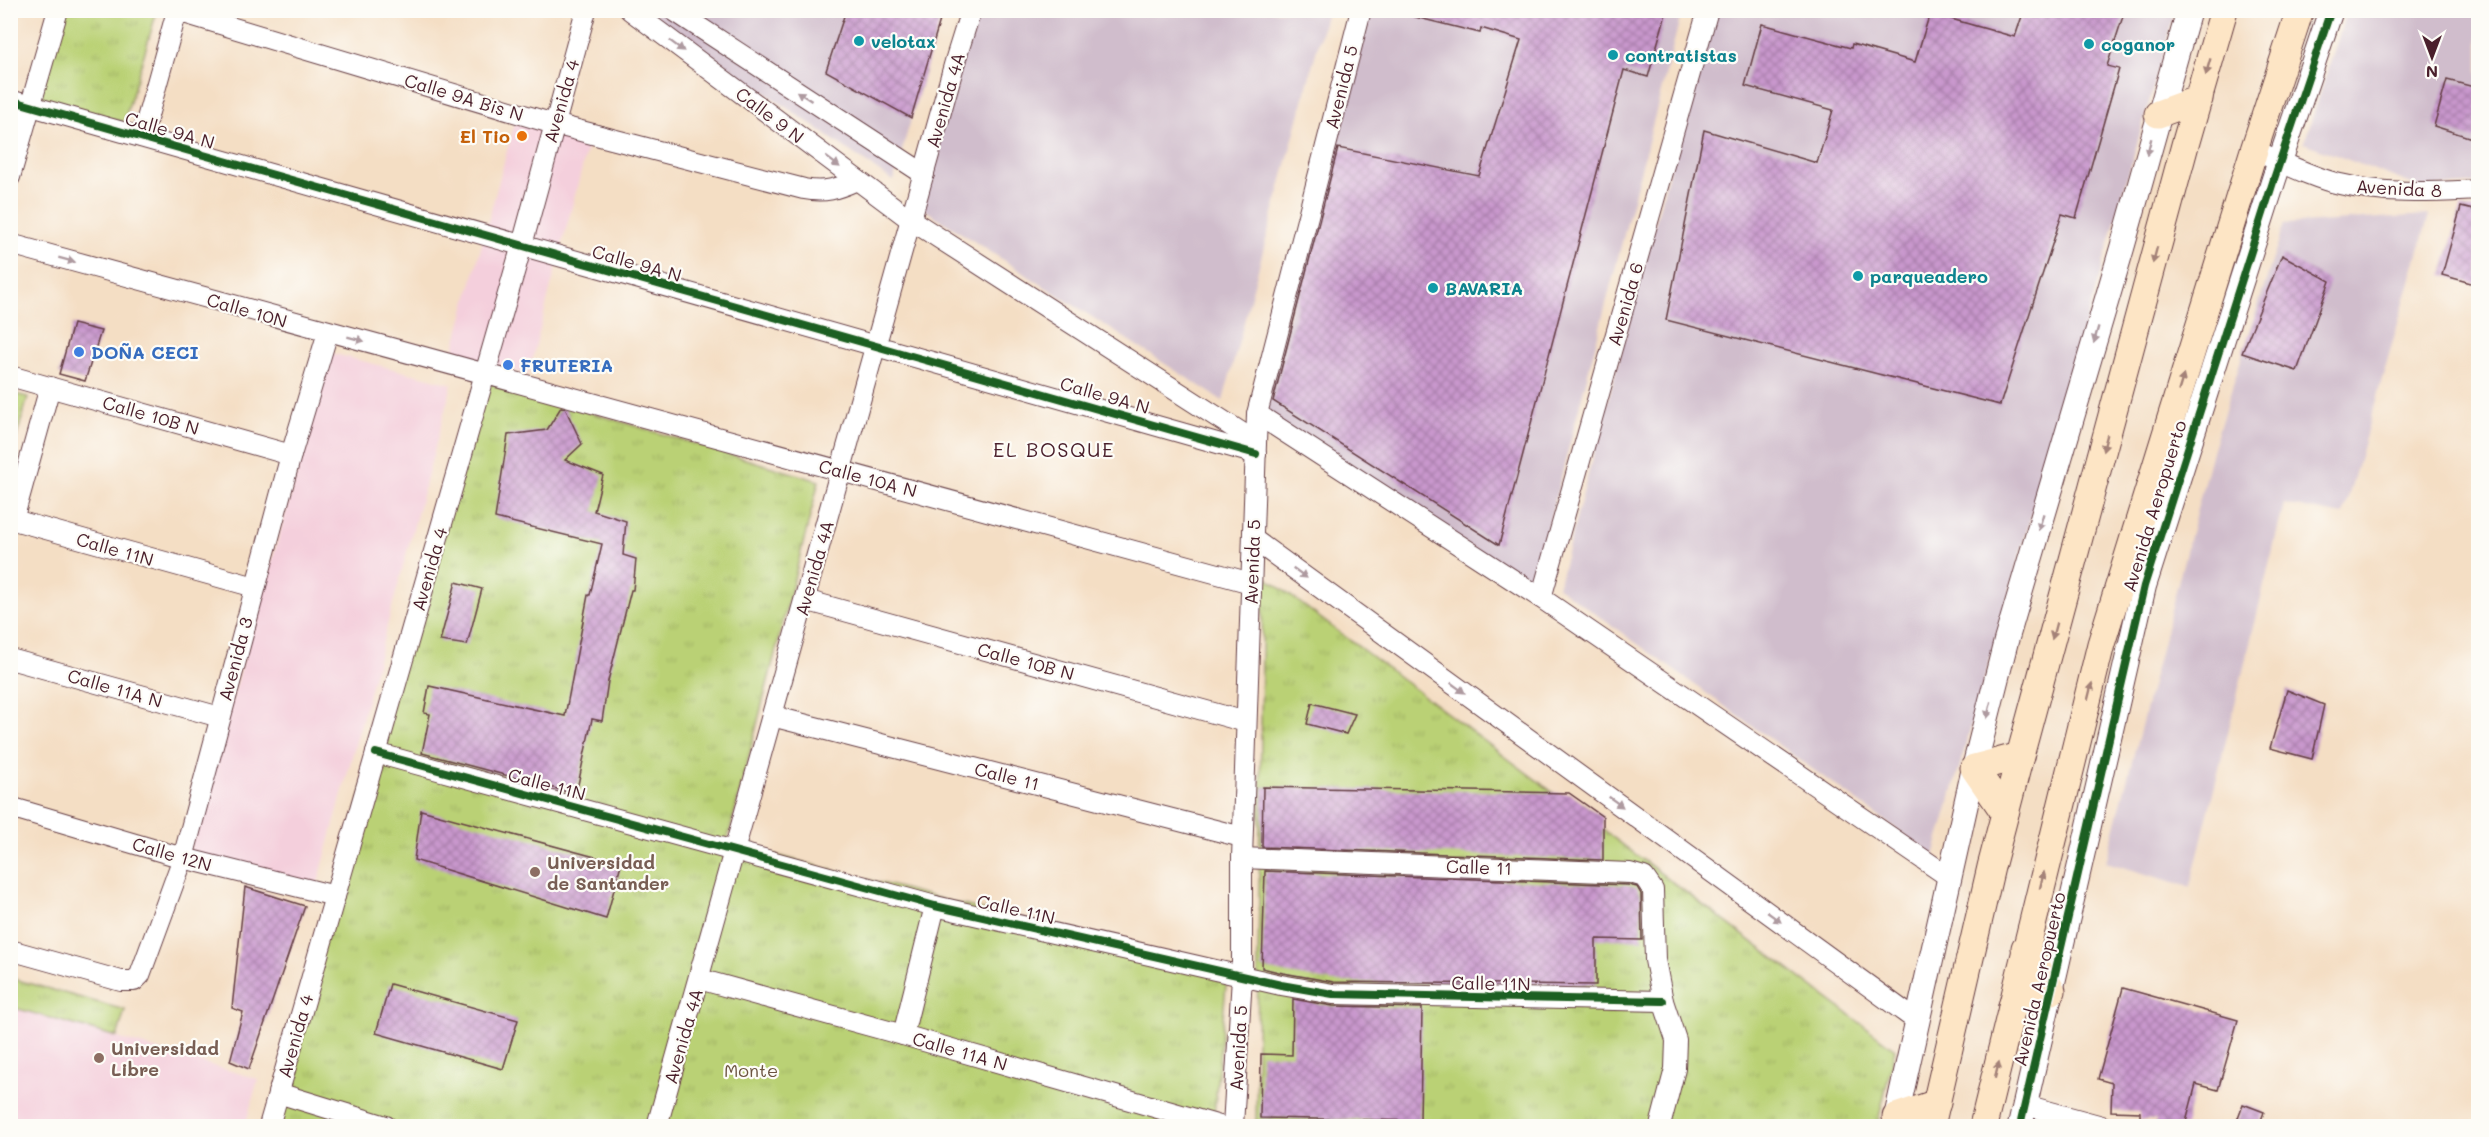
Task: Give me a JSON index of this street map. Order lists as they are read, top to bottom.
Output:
{
  "streets": {
    "main road": ["Avenida Aeropuerto"],
    "street": [
      "Avenida 5",
      "Calle 9A Bis N",
      "Avenida 4A",
      "Avenida 4",
      "Calle 9 N",
      "Calle 9A N",
      "Avenida 8",
      "Avenida 6",
      "Calle 10N",
      "Calle 10B N",
      "Calle 10A N",
      "Calle 11N",
      "Avenida 3",
      "Calle 11A N",
      "Calle 11",
      "Calle 12N"
    ]
  },
  "crossings": [
    ["Avenida 5", "Calle 9 N"],
    ["Avenida 5", "Calle 9A N"],
    ["Avenida 5", "Calle 10B N"],
    ["Avenida 5", "Calle 10A N"],
    ["Avenida 5", "Calle 11N"],
    ["Avenida 5", "Calle 11"],
    ["Calle 9A Bis N", "Avenida 4"],
    ["Calle 9A Bis N", "Calle 9 N"],
    ["Avenida 4A", "Calle 9 N"],
    ["Avenida 4A", "Calle 9A N"],
    ["Avenida 4A", "Calle 10B N"],
    ["Avenida 4A", "Calle 10A N"],
    ["Avenida 4A", "Calle 11N"],
    ["Avenida 4A", "Calle 11A N"],
    ["Avenida 4A", "Calle 11"],
    ["Avenida 4", "Calle 9A N"],
    ["Avenida 4", "Calle 10N"],
    ["Avenida 4", "Calle 10A N"],
    ["Avenida 4", "Calle 11N"],
    ["Avenida 4", "Calle 12N"],
    ["Calle 9 N", "Calle 9A N"],
    ["Avenida 8", "Avenida Aeropuerto"],
    ["Calle 10N", "Calle 10A N"],
    ["Calle 10N", "Avenida 3"],
    ["Calle 10B N", "Avenida 3"],
    ["Calle 11N", "Avenida 3"],
    ["Calle 11N", "Calle 11"],
    ["Avenida 3", "Calle 11A N"],
    ["Avenida 3", "Calle 12N"]
  ],
  "one_way": ["Calle 10N"],
  "districts": ["EL BOSQUE"],
  "parks": ["Monte"],
  "places": [
    "velotax",
    "coganor",
    "contratistas",
    "El Tio",
    "parqueadero",
    "BAVARIA",
    "DOÑA CECI",
    "FRUTERIA",
    "Universidad de Santander",
    "Universidad Libre"
  ],
  "north": "bottom"
}
